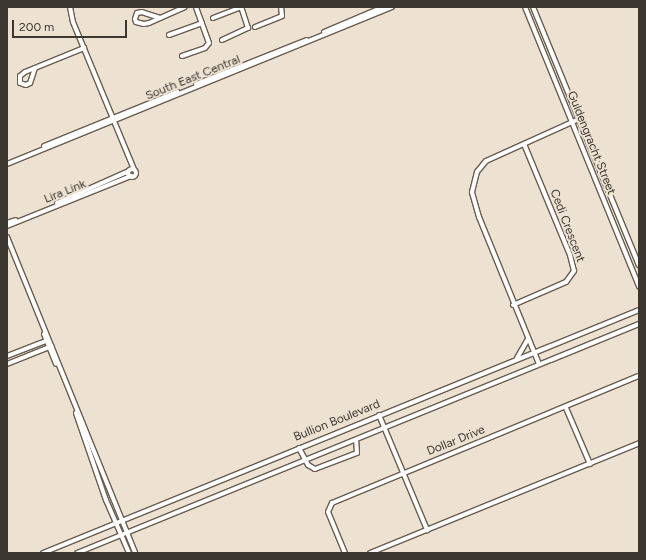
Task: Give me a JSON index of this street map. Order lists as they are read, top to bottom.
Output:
{
  "streets": {
    "street": [
      "South East Central",
      "Guldengracht Street",
      "Lira Link",
      "Cedi Crescent",
      "Bullion Boulevard",
      "Dollar Drive"
    ]
  },
  "scale_bar": "200 m"
}
